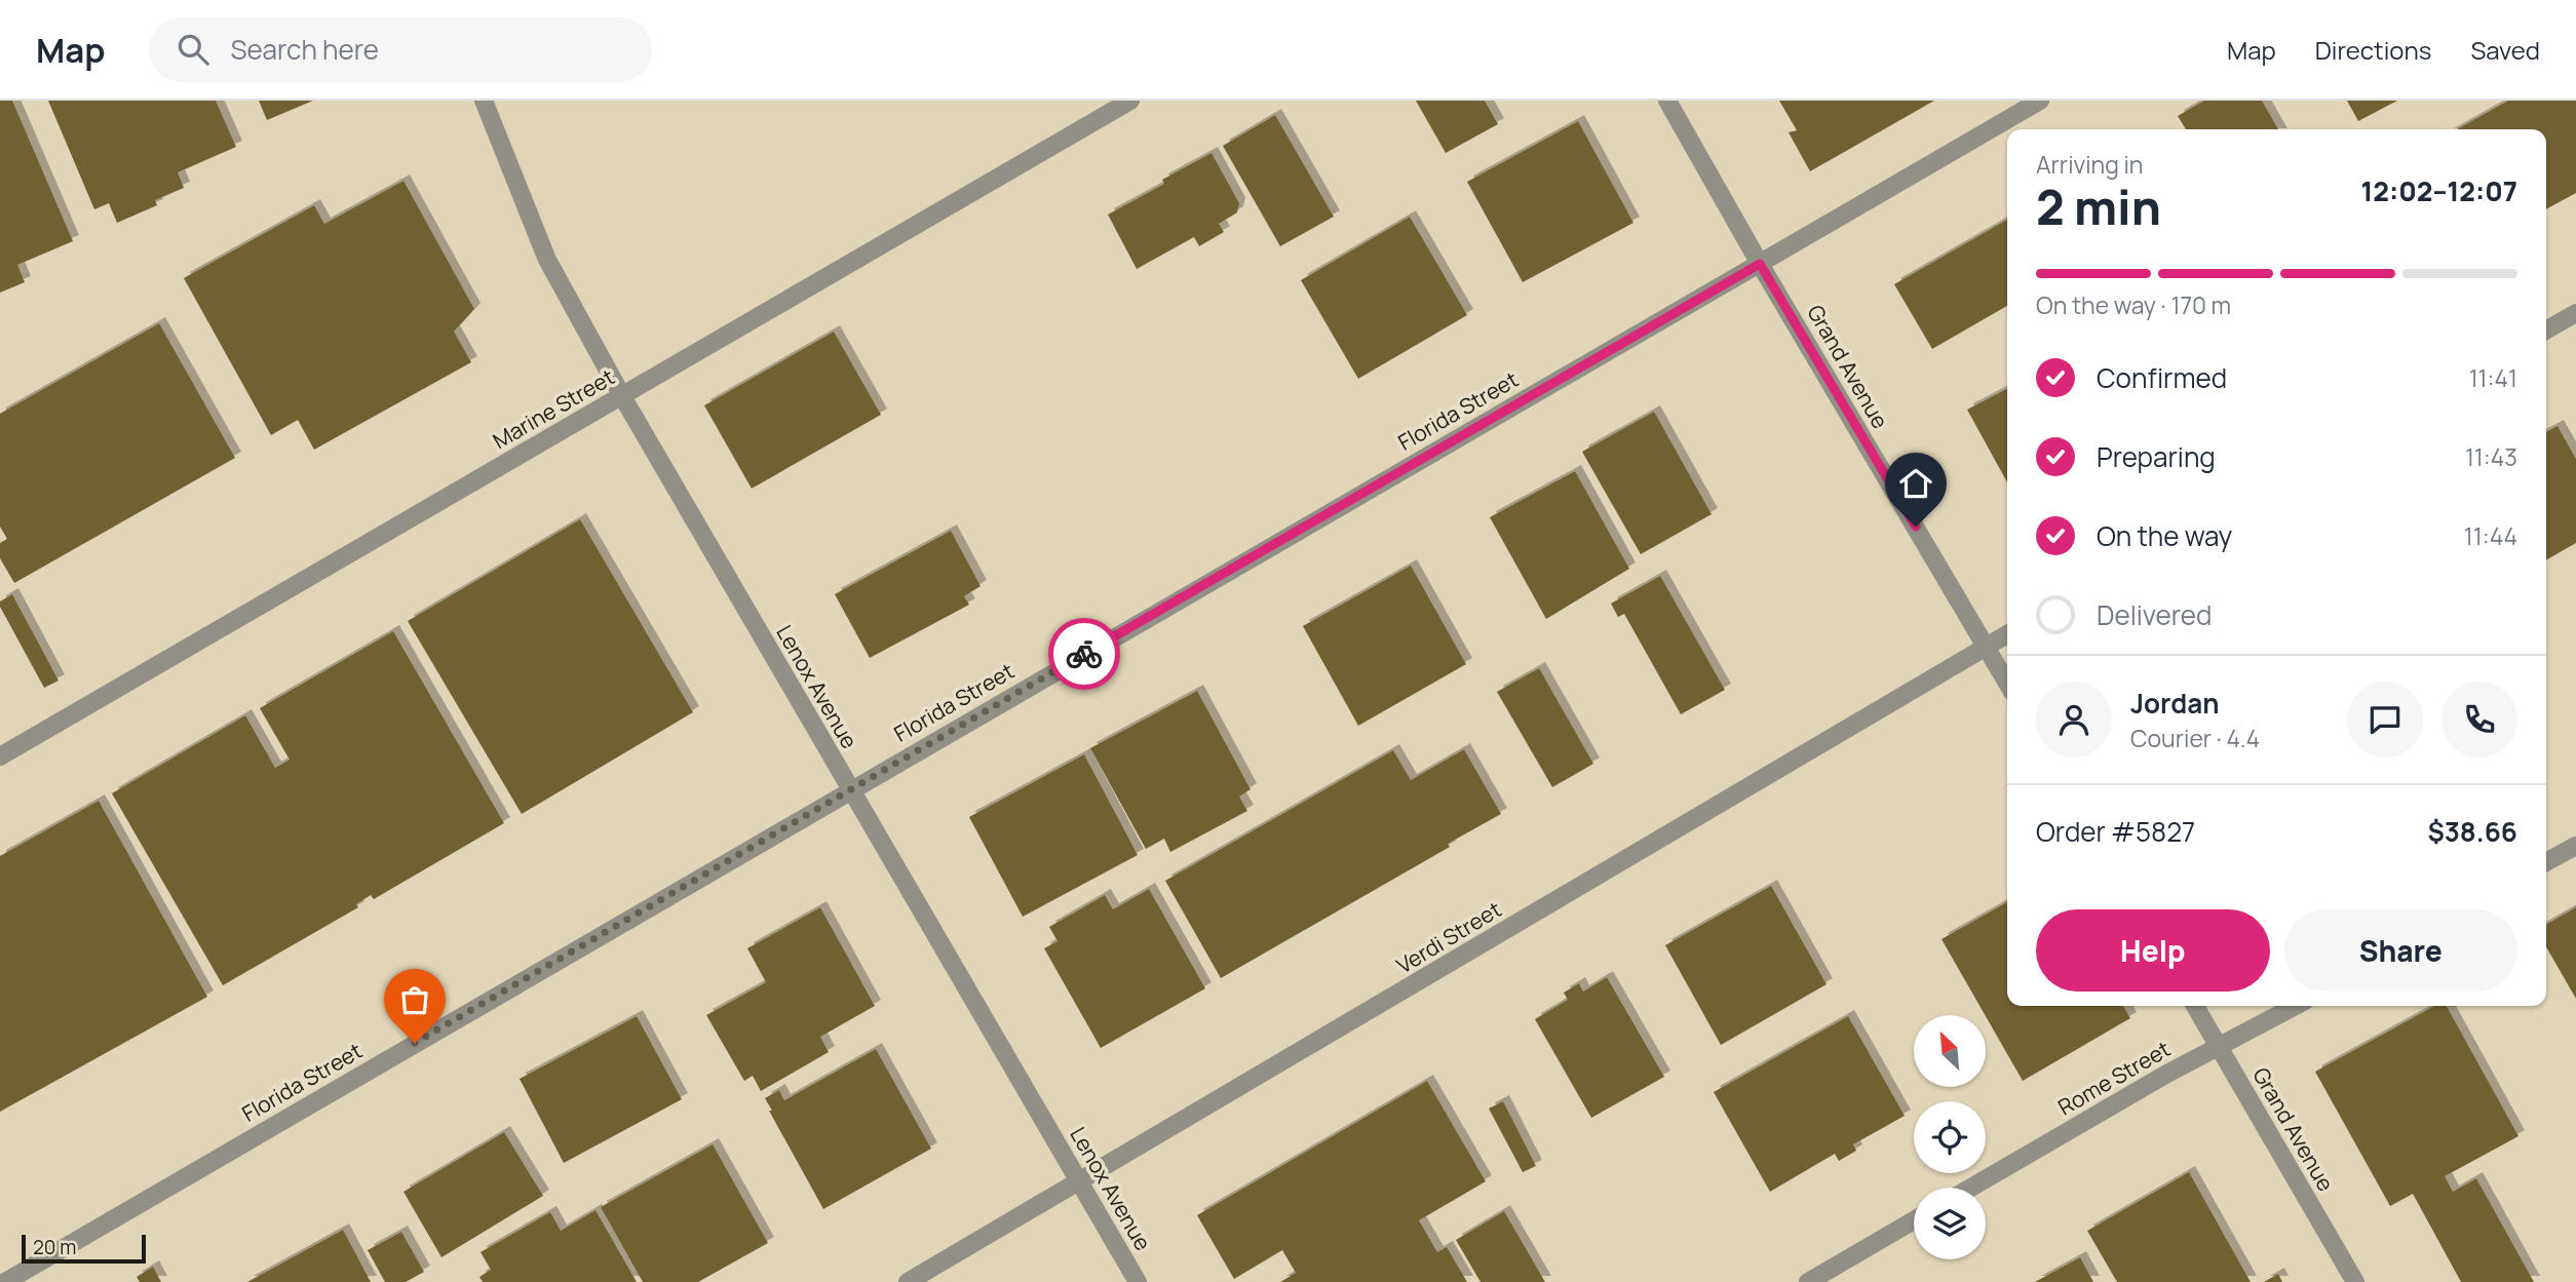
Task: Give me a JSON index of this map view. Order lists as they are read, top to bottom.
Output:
{
  "streets": {
    "street": [
      "Grand Avenue",
      "Marine Street",
      "Florida Street",
      "Lenox Avenue",
      "Verdi Street",
      "Rome Street"
    ]
  },
  "crossings": [
    ["Grand Avenue", "Florida Street"],
    ["Grand Avenue", "Verdi Street"],
    ["Grand Avenue", "Rome Street"],
    ["Marine Street", "Lenox Avenue"],
    ["Florida Street", "Lenox Avenue"],
    ["Lenox Avenue", "Verdi Street"]
  ],
  "scale_bar": "20 m",
  "north": "top left",
  "page": {
    "header": "Map",
    "search": "Search here",
    "nav": ["Map", "Directions", "Saved"],
    "heading": ["2 min", "Arriving in", "12:02–12:07"],
    "panel": [
      "Jordan",
      "Courier · 4.4",
      "Order #5827",
      "$38.66"
    ],
    "bar": "On the way · 170 m",
    "list": [
      ["Confirmed", "11:41"],
      ["Preparing", "11:43"],
      ["On the way", "11:44"],
      "Delivered"
    ],
    "buttons": ["Help", "Share"],
    "scale": "20 m"
  }
}
